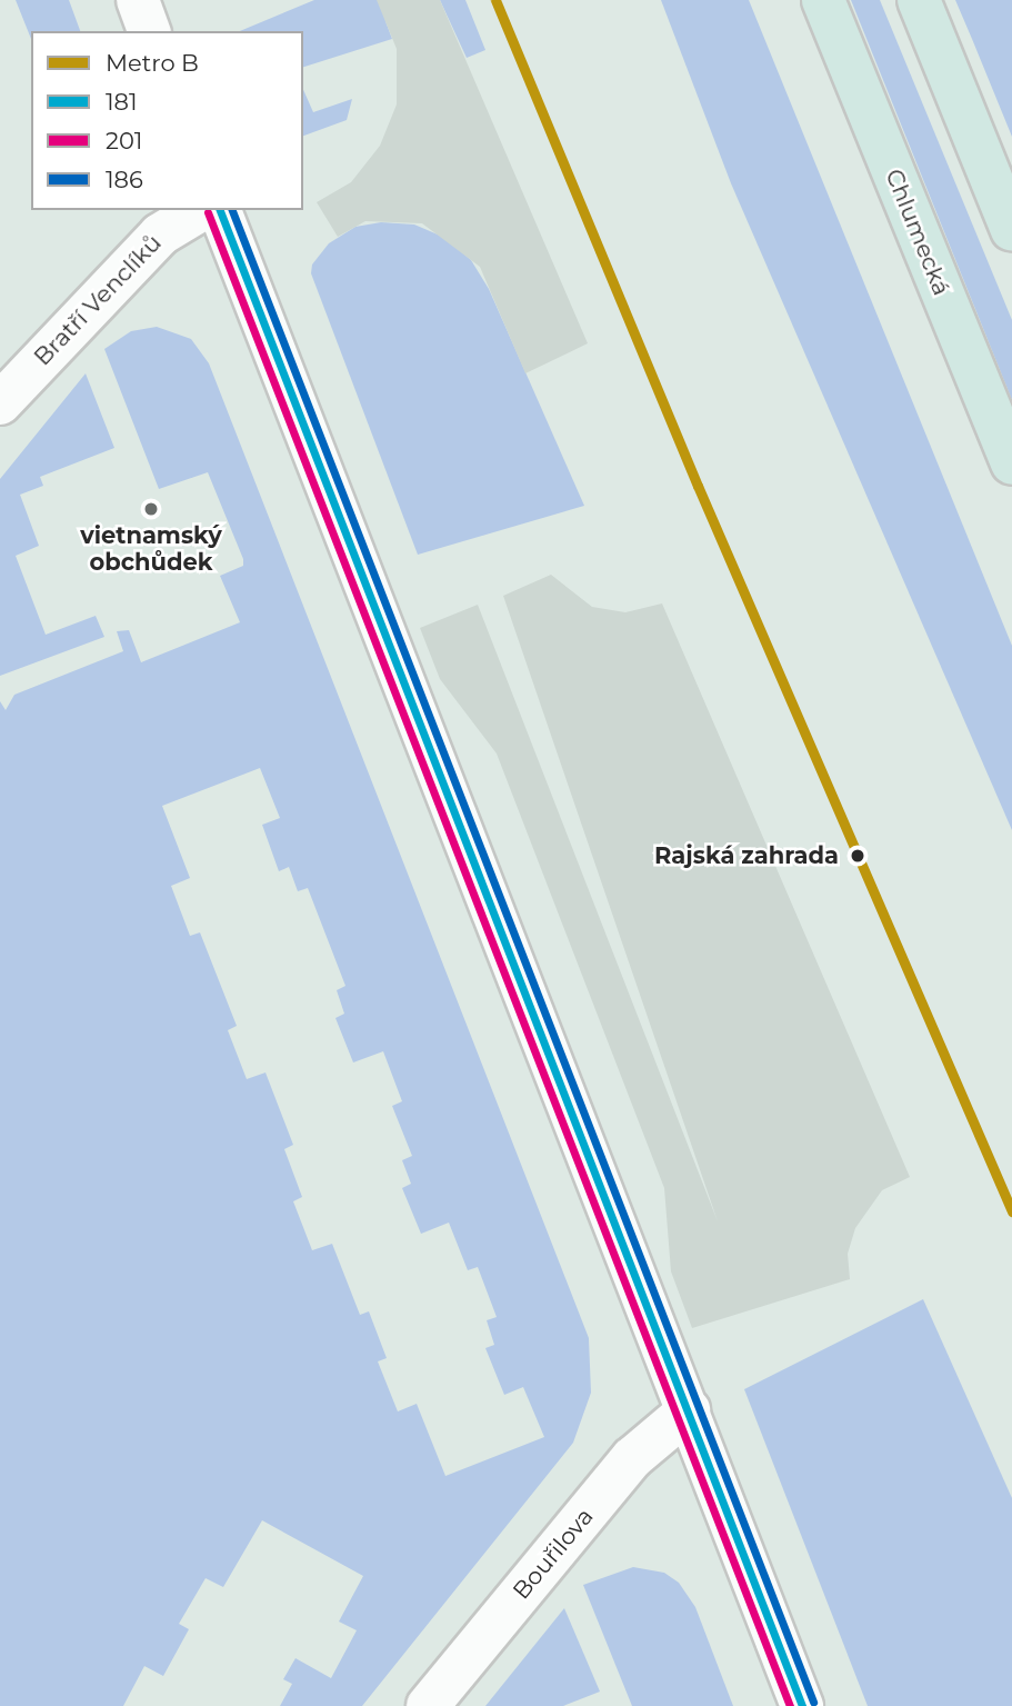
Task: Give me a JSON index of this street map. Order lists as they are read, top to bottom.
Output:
{
  "streets": {
    "main road": ["Chlumecká"],
    "street": ["Bratří Venclíků", "Bouřilova"]
  },
  "places": ["vietnamský obchůdek", "Rajská zahrada"],
  "lines": [
    "metro line B",
    "transit line 181",
    "transit line 186",
    "transit line 201"
  ],
  "legend": [
    "Metro B",
    "181",
    "201",
    "186"
  ]
}
